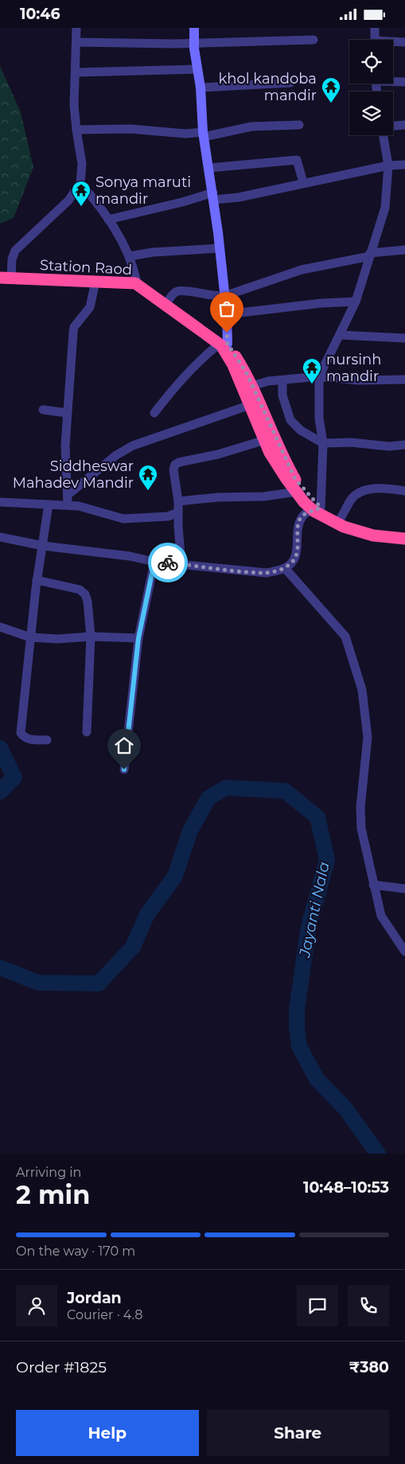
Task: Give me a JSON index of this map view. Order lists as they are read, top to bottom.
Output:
{
  "streets": {
    "highway": ["Station Raod"]
  },
  "water": ["Jayanti Nala"],
  "places": {
    "temple": [
      "khol kandoba mandir",
      "Sonya maruti mandir",
      "nursinh mandir",
      "Siddheswar Mahadev Mandir"
    ]
  },
  "page": {
    "status": "10:46",
    "heading": ["2 min", "Arriving in", "10:48–10:53"],
    "panel": [
      "Jordan",
      "Courier · 4.8",
      "Order #1825",
      "₹380"
    ],
    "bar": "On the way · 170 m",
    "buttons": ["Help", "Share"]
  }
}
